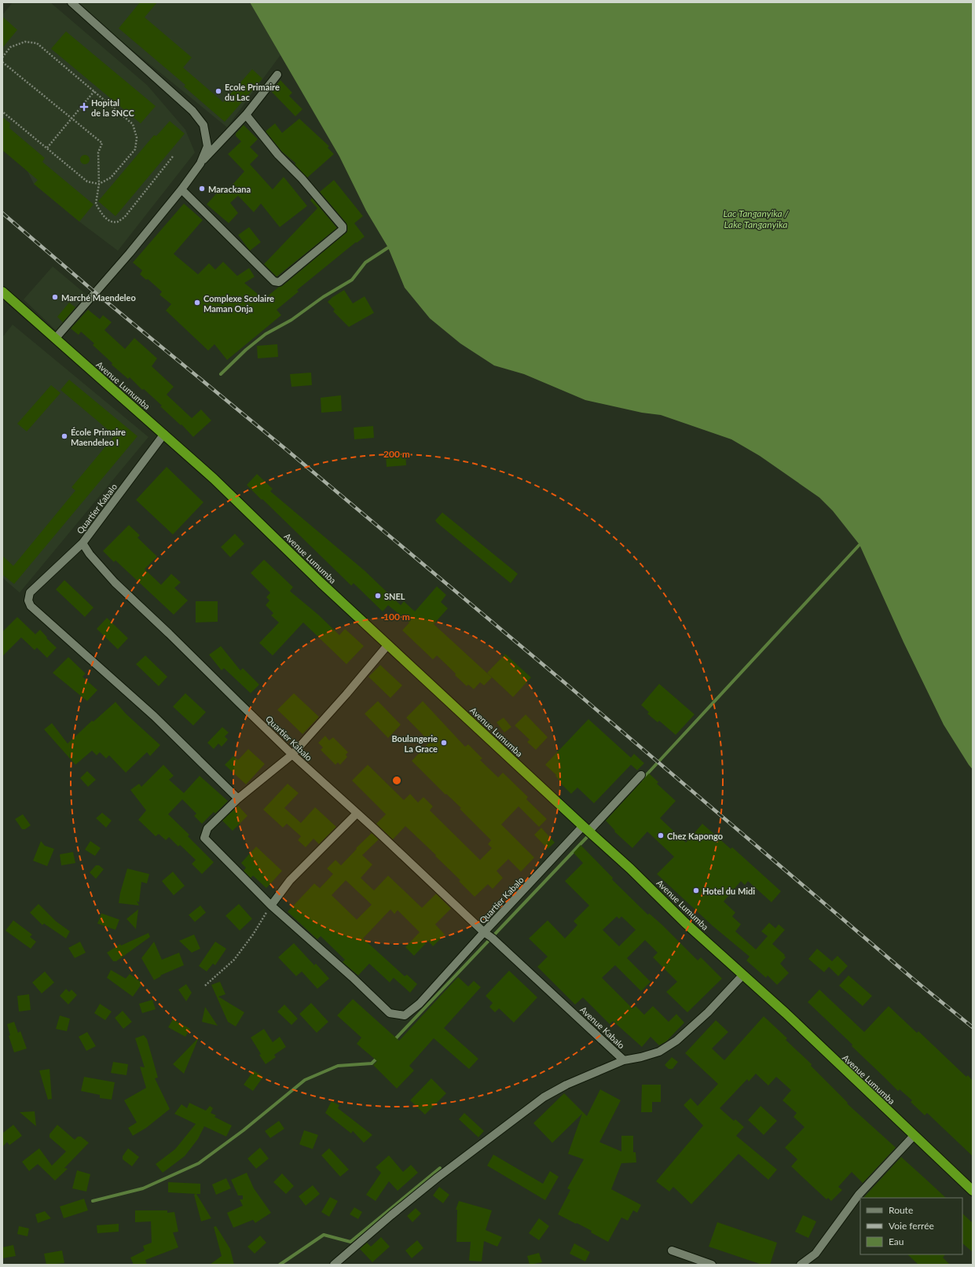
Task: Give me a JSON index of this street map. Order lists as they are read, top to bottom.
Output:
{
  "streets": {
    "highway": ["Avenue Lumumba"],
    "street": ["Quartier Kabalo", "Avenue Kabalo"]
  },
  "crossings": [
    ["Avenue Lumumba", "Quartier Kabalo"],
    ["Avenue Lumumba", "Avenue Kabalo"],
    ["Quartier Kabalo", "Avenue Kabalo"]
  ],
  "water": ["Lac Tanganyika / Lake Tanganyika"],
  "places": {
    "other": [
      "Ecole Primaire du Lac",
      "Marackana",
      "Marché Maendeleo",
      "Complexe Scolaire Maman Onja",
      "École Primaire Maendeleo I",
      "SNEL",
      "Boulangerie La Grace",
      "Chez Kapongo",
      "Hotel du Midi"
    ],
    "health": ["Hopital de la SNCC"]
  },
  "legend": ["Route", "Voie ferrée", "Eau"],
  "rings": ["200 m", "100 m"]
}
